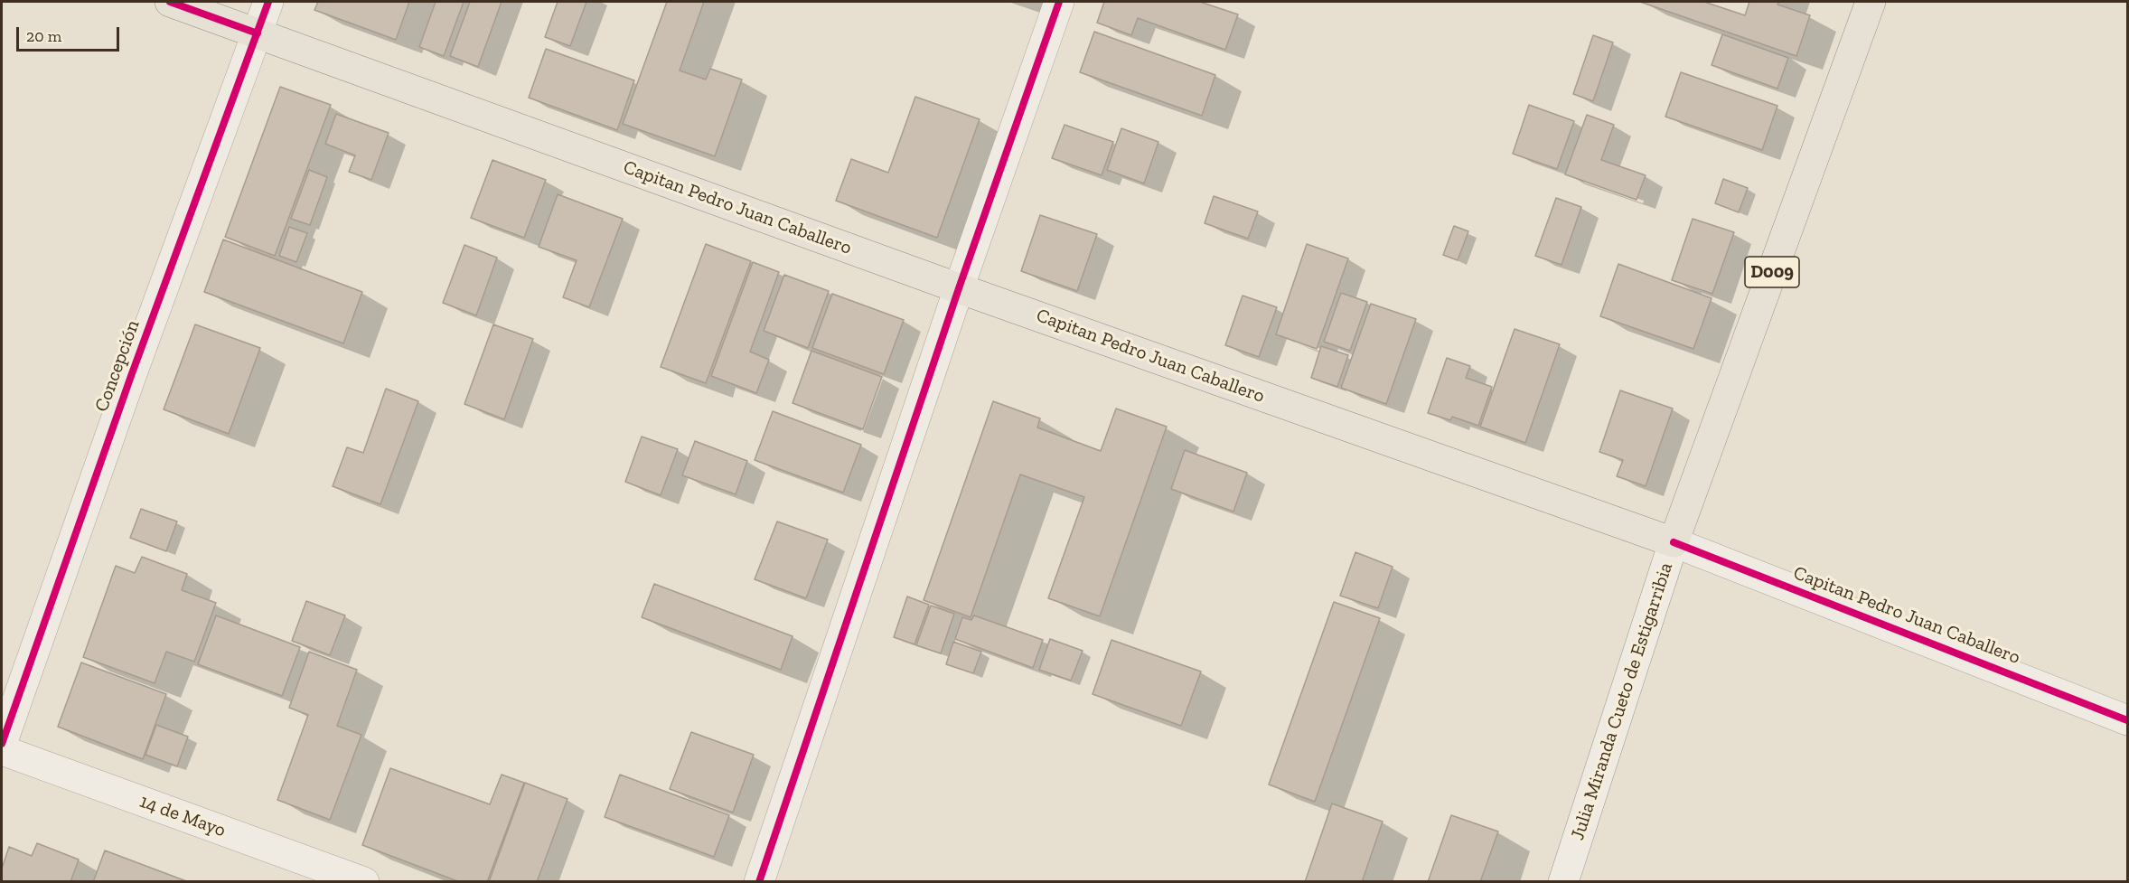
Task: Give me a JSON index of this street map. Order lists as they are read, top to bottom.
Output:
{
  "streets": {
    "main road": ["Capitan Pedro Juan Caballero", "D009", "Julia Miranda Cueto de Estigarribia"],
    "street": ["Concepción", "14 de Mayo"]
  },
  "crossings": [
    ["Capitan Pedro Juan Caballero", "Concepción"],
    ["Capitan Pedro Juan Caballero", "Julia Miranda Cueto de Estigarribia"]
  ],
  "scale_bar": "20 m"
}
